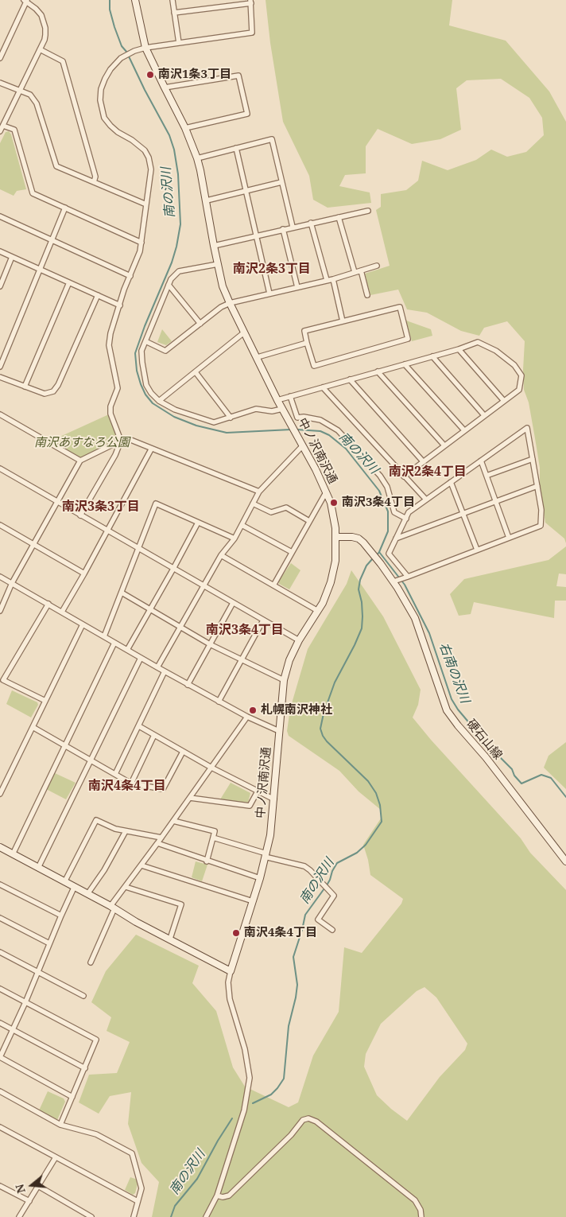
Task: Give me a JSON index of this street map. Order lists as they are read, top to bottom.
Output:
{
  "streets": {
    "street": ["中ノ沢南沢通", "硬石山線"]
  },
  "crossings": [
    ["中ノ沢南沢通", "硬石山線"]
  ],
  "districts": [
    "南沢2条3丁目",
    "南沢2条4丁目",
    "南沢3条3丁目",
    "南沢3条4丁目",
    "南沢4条4丁目"
  ],
  "water": ["南の沢川", "右南の沢川"],
  "parks": ["南沢あすなろ公園"],
  "places": [
    "南沢1条3丁目",
    "南沢3条4丁目",
    "札幌南沢神社",
    "南沢4条4丁目"
  ],
  "north": "left"
}
